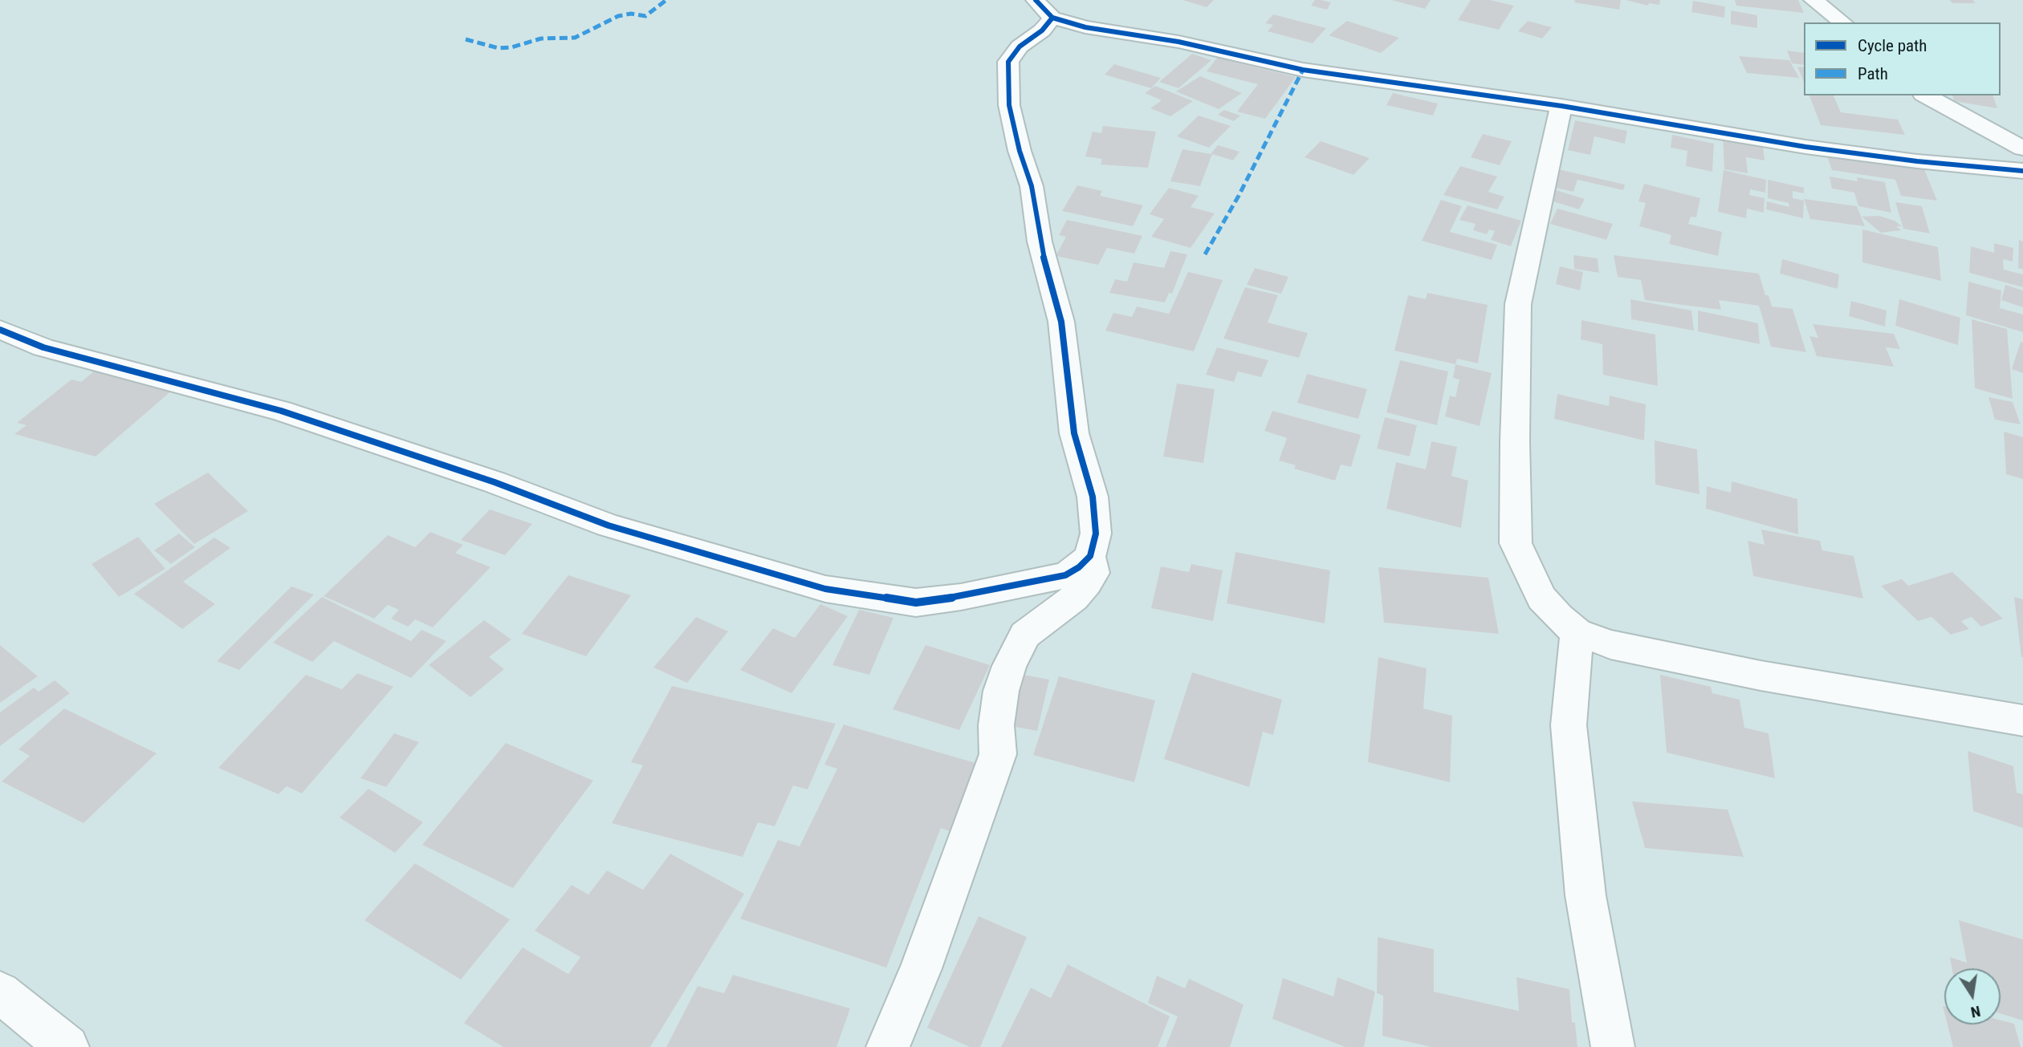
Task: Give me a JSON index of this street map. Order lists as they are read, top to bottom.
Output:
{
  "legend": ["Cycle path", "Path"],
  "north": "bottom"
}
